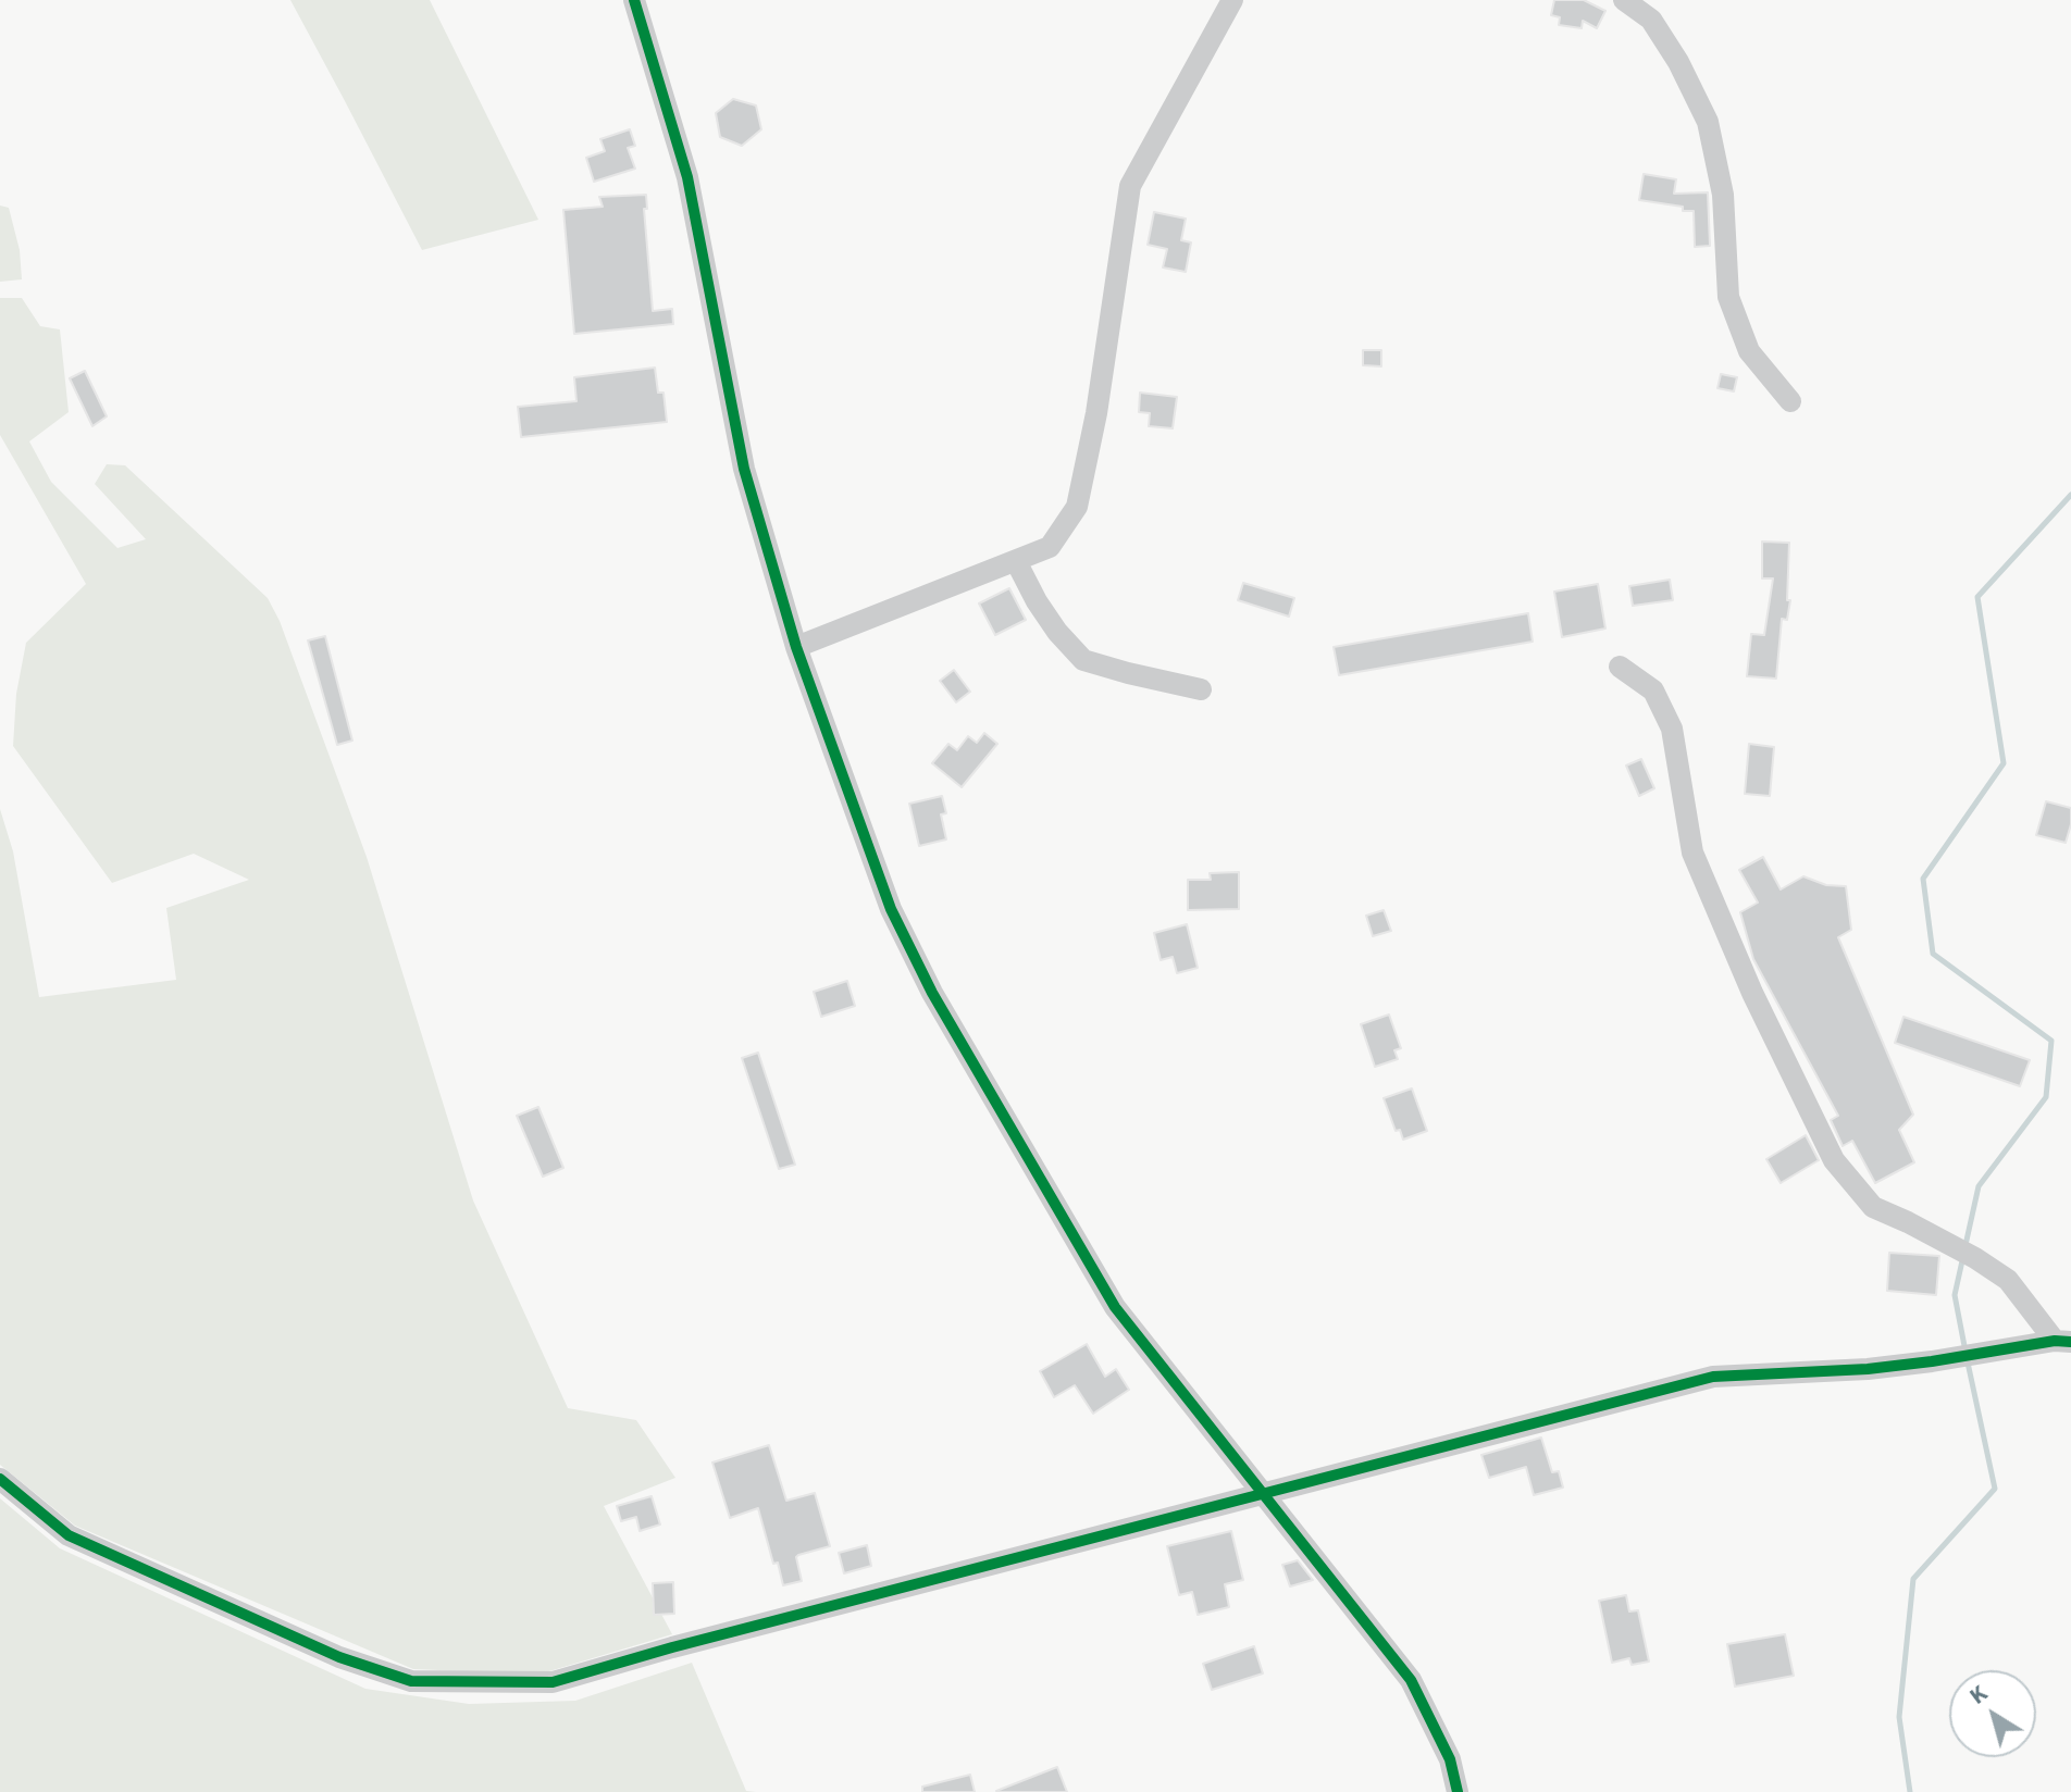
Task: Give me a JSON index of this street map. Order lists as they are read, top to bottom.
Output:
{
  "north": "top left"
}
